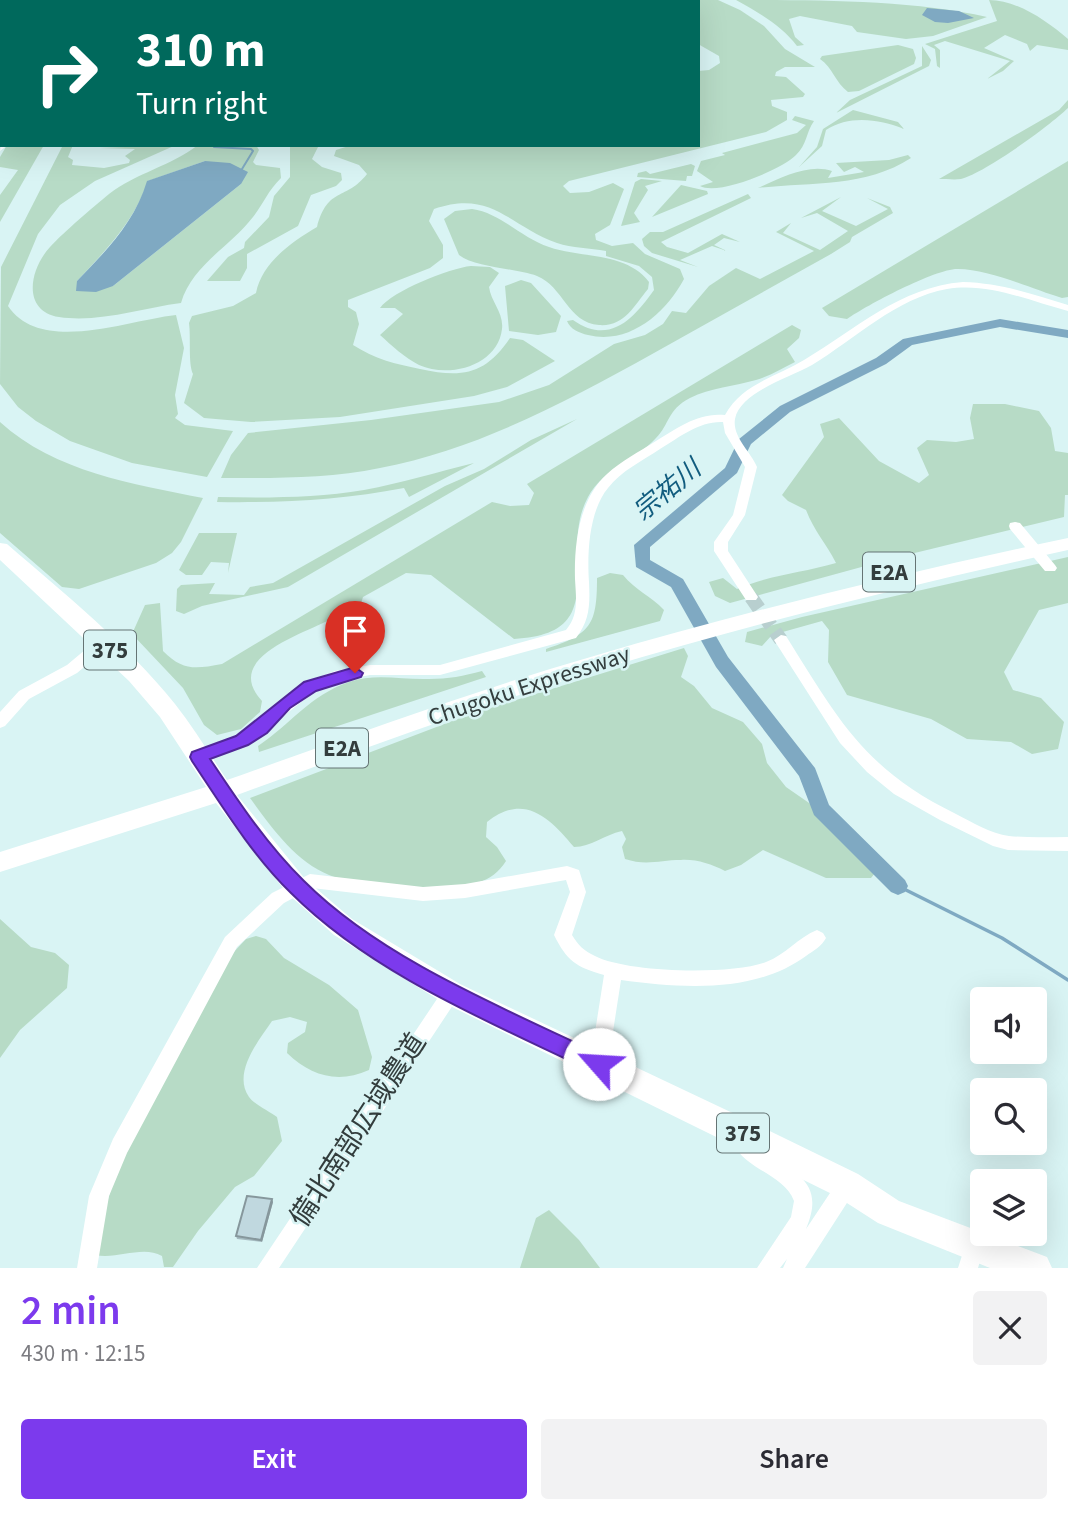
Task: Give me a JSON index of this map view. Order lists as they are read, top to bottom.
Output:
{
  "streets": {
    "highway": ["E2A", "375", "Chugoku Expressway"],
    "street": ["備北南部広域農道"]
  },
  "crossings": [
    ["375", "備北南部広域農道"]
  ],
  "water": ["宗祐川"],
  "page": {
    "turn": ["310 m", "Turn right"],
    "heading": ["2 min", "430 m · 12:15"],
    "buttons": ["Exit", "Share"]
  }
}
